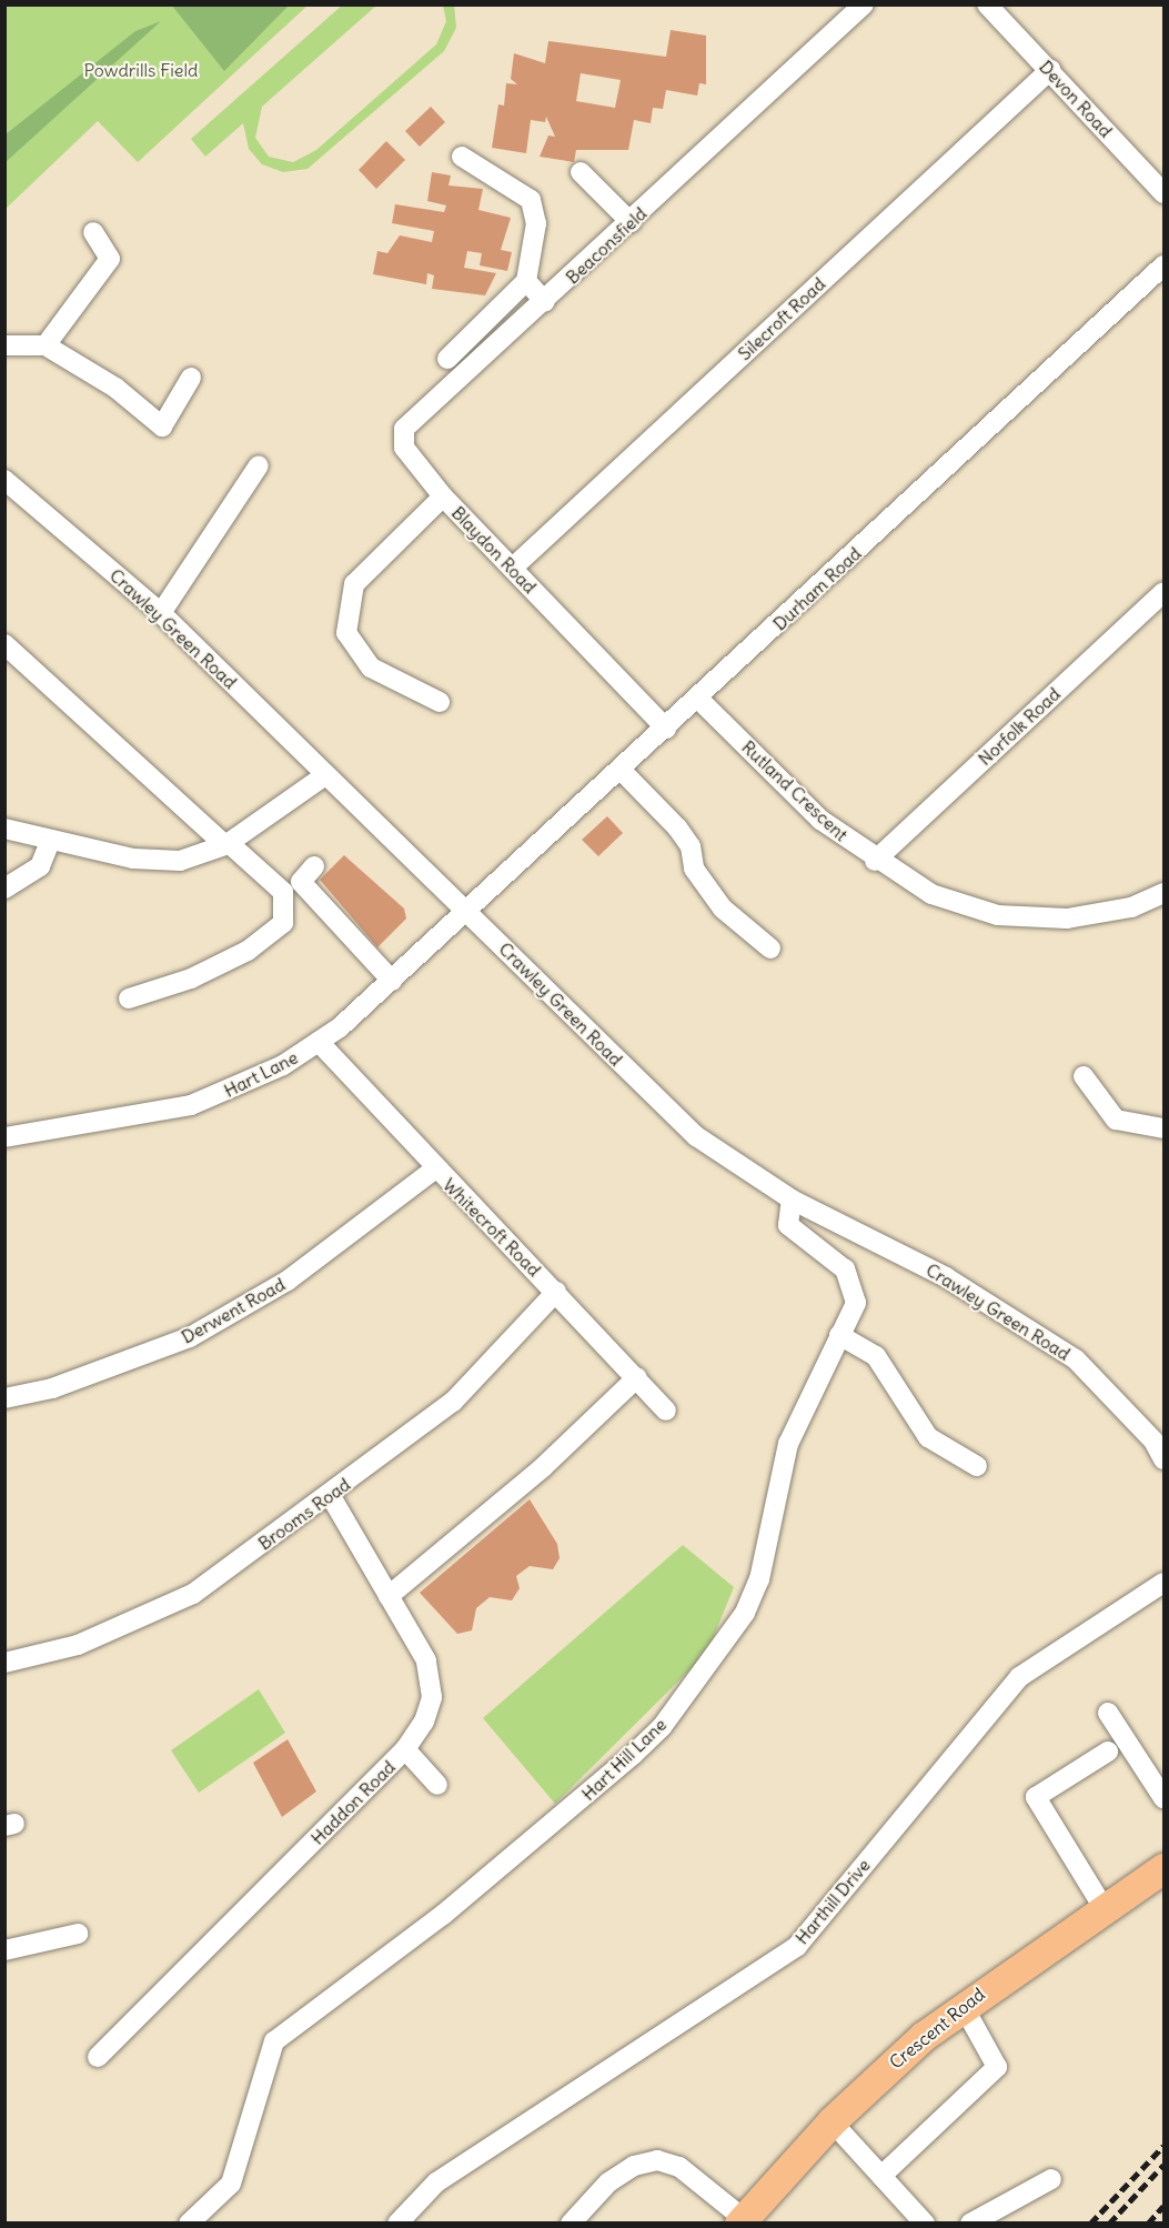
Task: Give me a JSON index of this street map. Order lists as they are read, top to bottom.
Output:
{
  "streets": {
    "highway": ["Crescent Road"],
    "street": [
      "Devon Road",
      "Beaconsfield",
      "Silecroft Road",
      "Blaydon Road",
      "Durham Road",
      "Crawley Green Road",
      "Norfolk Road",
      "Rutland Crescent",
      "Hart Lane",
      "Whitecroft Road",
      "Derwent Road",
      "Brooms Road",
      "Hart Hill Lane",
      "Haddon Road",
      "Harthill Drive"
    ]
  },
  "crossings": [
    ["Devon Road", "Silecroft Road"],
    ["Beaconsfield", "Blaydon Road"],
    ["Silecroft Road", "Blaydon Road"],
    ["Blaydon Road", "Durham Road"],
    ["Durham Road", "Crawley Green Road"],
    ["Durham Road", "Rutland Crescent"],
    ["Durham Road", "Hart Lane"],
    ["Crawley Green Road", "Hart Lane"],
    ["Crawley Green Road", "Hart Hill Lane"],
    ["Norfolk Road", "Rutland Crescent"],
    ["Hart Lane", "Whitecroft Road"],
    ["Whitecroft Road", "Derwent Road"],
    ["Whitecroft Road", "Brooms Road"],
    ["Brooms Road", "Haddon Road"]
  ],
  "parks": ["Powdrills Field"]
}
